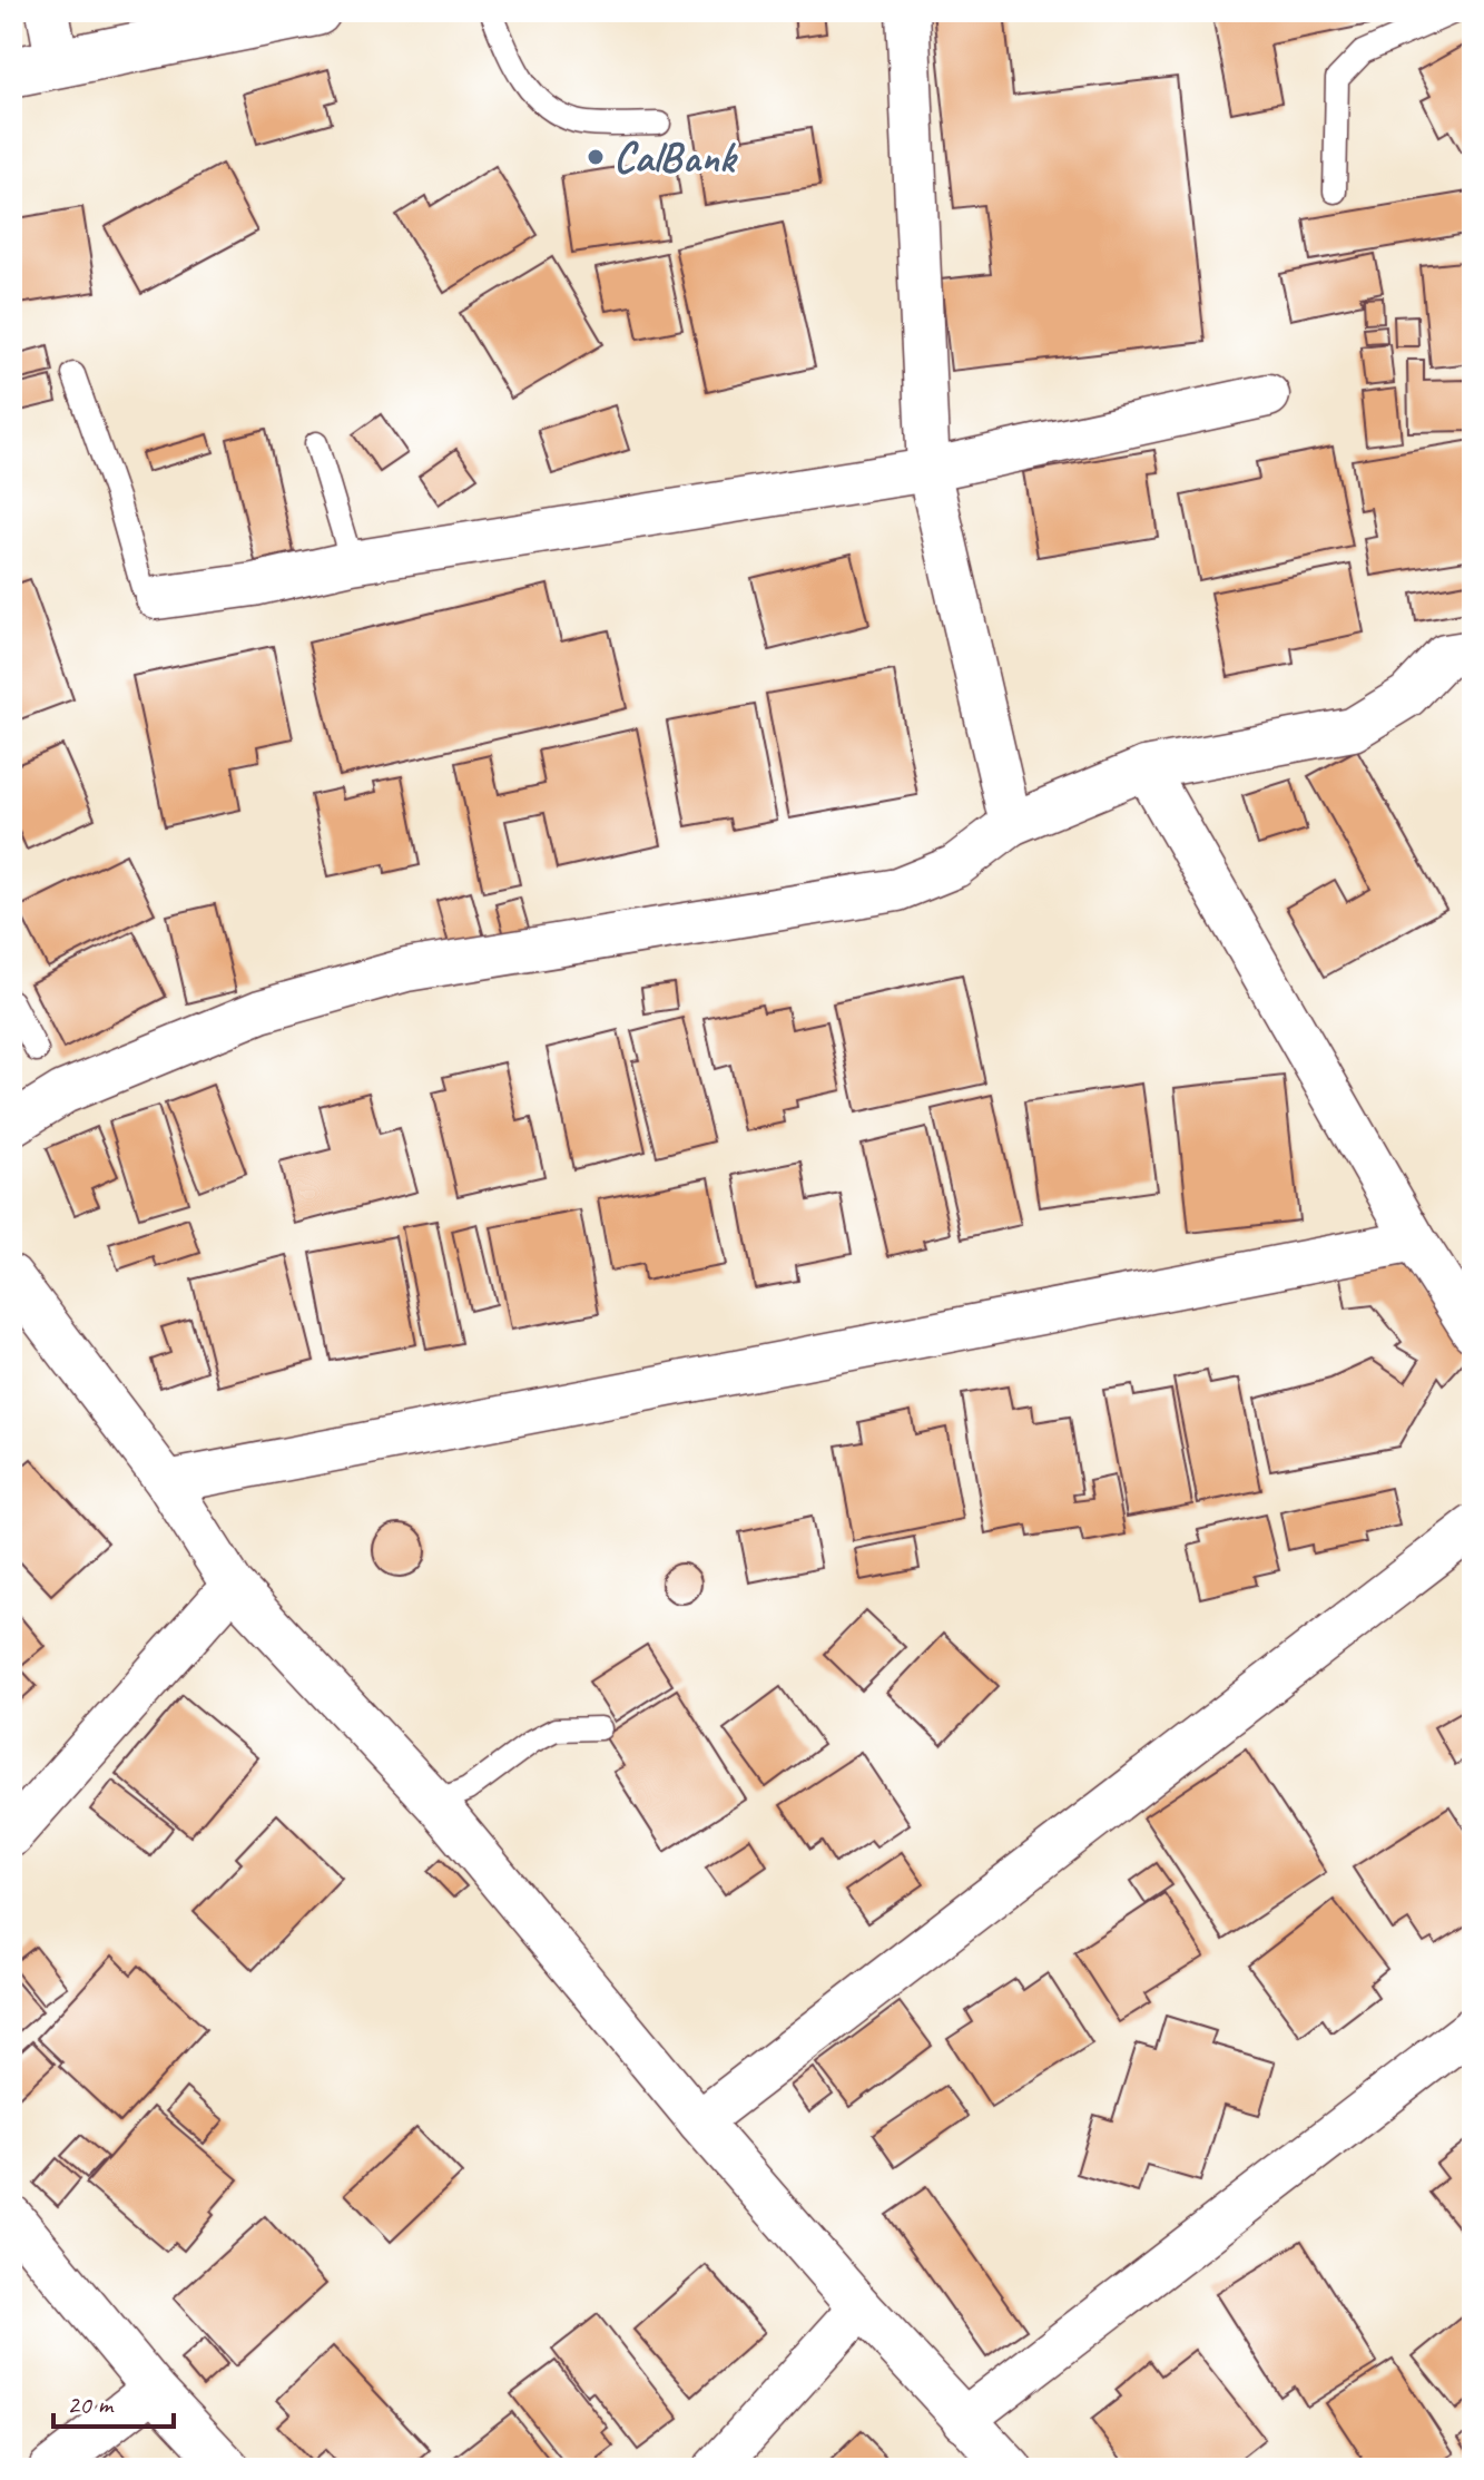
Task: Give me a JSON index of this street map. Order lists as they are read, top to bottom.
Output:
{
  "places": ["CalBank"],
  "scale_bar": "20 m"
}
